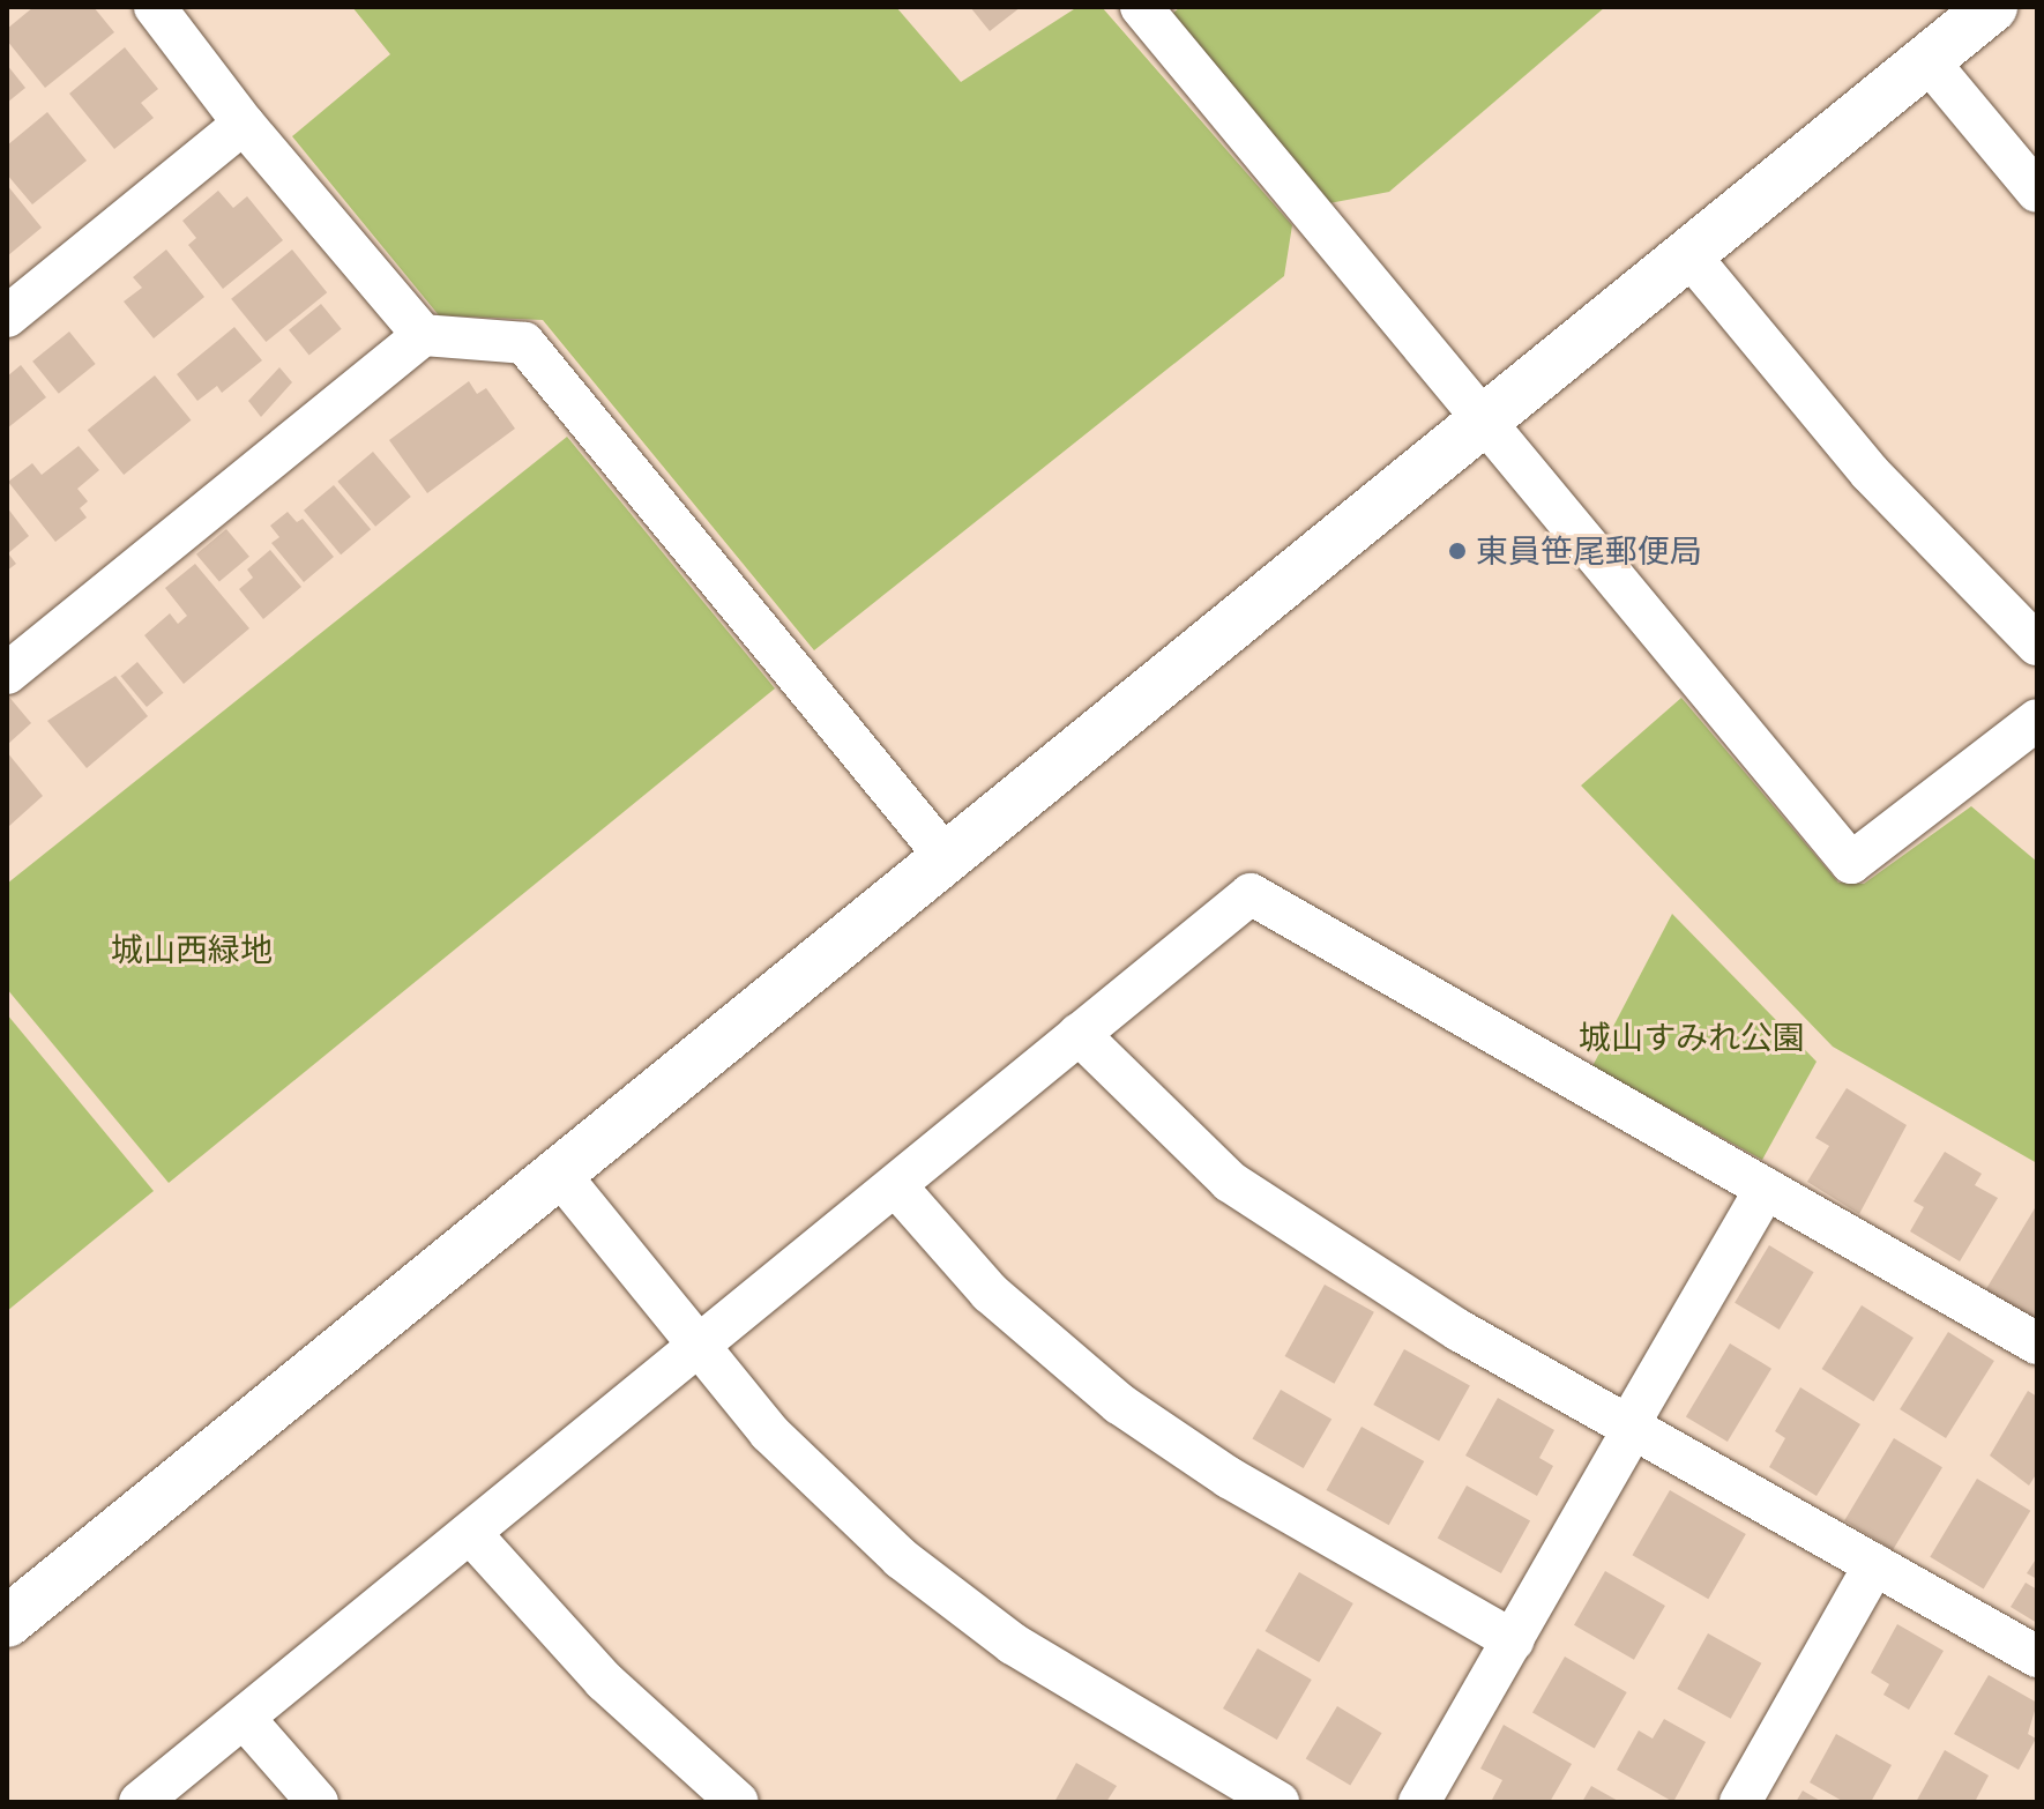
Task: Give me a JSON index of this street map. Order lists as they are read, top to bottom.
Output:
{
  "parks": ["城山西緑地", "城山すみれ公園"],
  "places": ["東員笹尾郵便局"]
}
